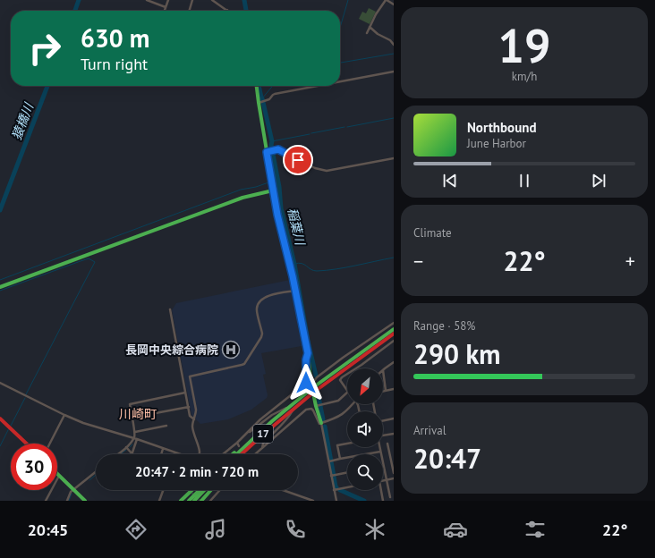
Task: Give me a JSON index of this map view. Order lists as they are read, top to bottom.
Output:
{
  "streets": {
    "main road": ["17"]
  },
  "districts": ["川崎町"],
  "water": ["猿橋川", "稲葉川"],
  "places": {
    "hospital": ["長岡中央綜合病院"]
  },
  "north": "bottom left",
  "page": {
    "tile": [
      ["19", "km/h"],
      "Climate",
      ["Range · 58%", "290 km"],
      ["Arrival", "20:47"]
    ],
    "turn": ["630 m", "Turn right"],
    "song": ["Northbound", "June Harbor"],
    "heat": ["−", "22°", "+"],
    "limit": "30",
    "trip": "20:47 · 2 min · 720 m",
    "tabs": ["20:45", "22°"]
  }
}
